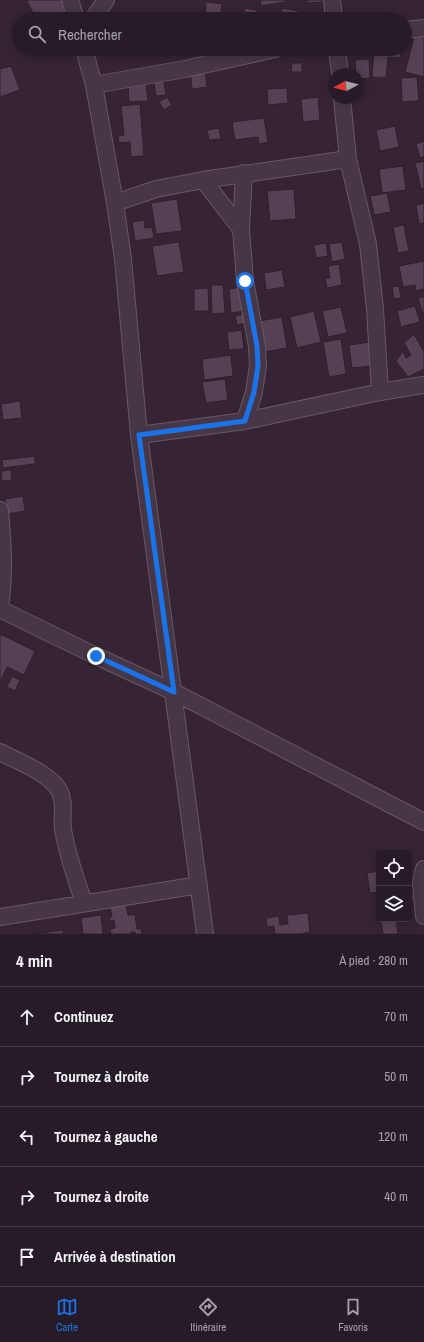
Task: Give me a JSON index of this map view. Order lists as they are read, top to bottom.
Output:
{
  "north": "left",
  "page": {
    "search": "Rechercher",
    "heading": ["4 min", "À pied · 280 m"],
    "list": [
      ["Continuez", "70 m"],
      ["Tournez à droite", "50 m"],
      ["Tournez à gauche", "120 m"],
      ["Tournez à droite", "40 m"],
      "Arrivée à destination"
    ],
    "nav": ["Carte", "Itinéraire", "Favoris"]
  }
}
